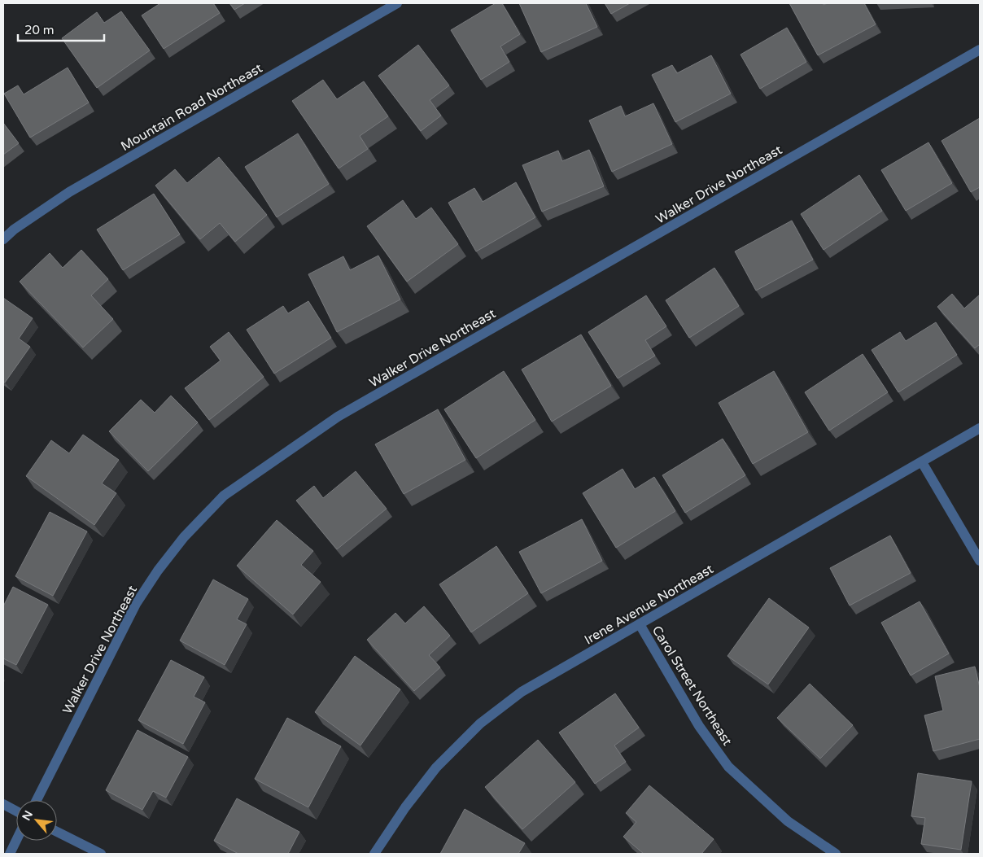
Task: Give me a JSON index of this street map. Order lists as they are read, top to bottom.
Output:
{
  "streets": {
    "street": [
      "Mountain Road Northeast",
      "Walker Drive Northeast",
      "Irene Avenue Northeast",
      "Carol Street Northeast"
    ]
  },
  "crossings": [
    ["Irene Avenue Northeast", "Carol Street Northeast"]
  ],
  "scale_bar": "20 m",
  "north": "top left"
}
